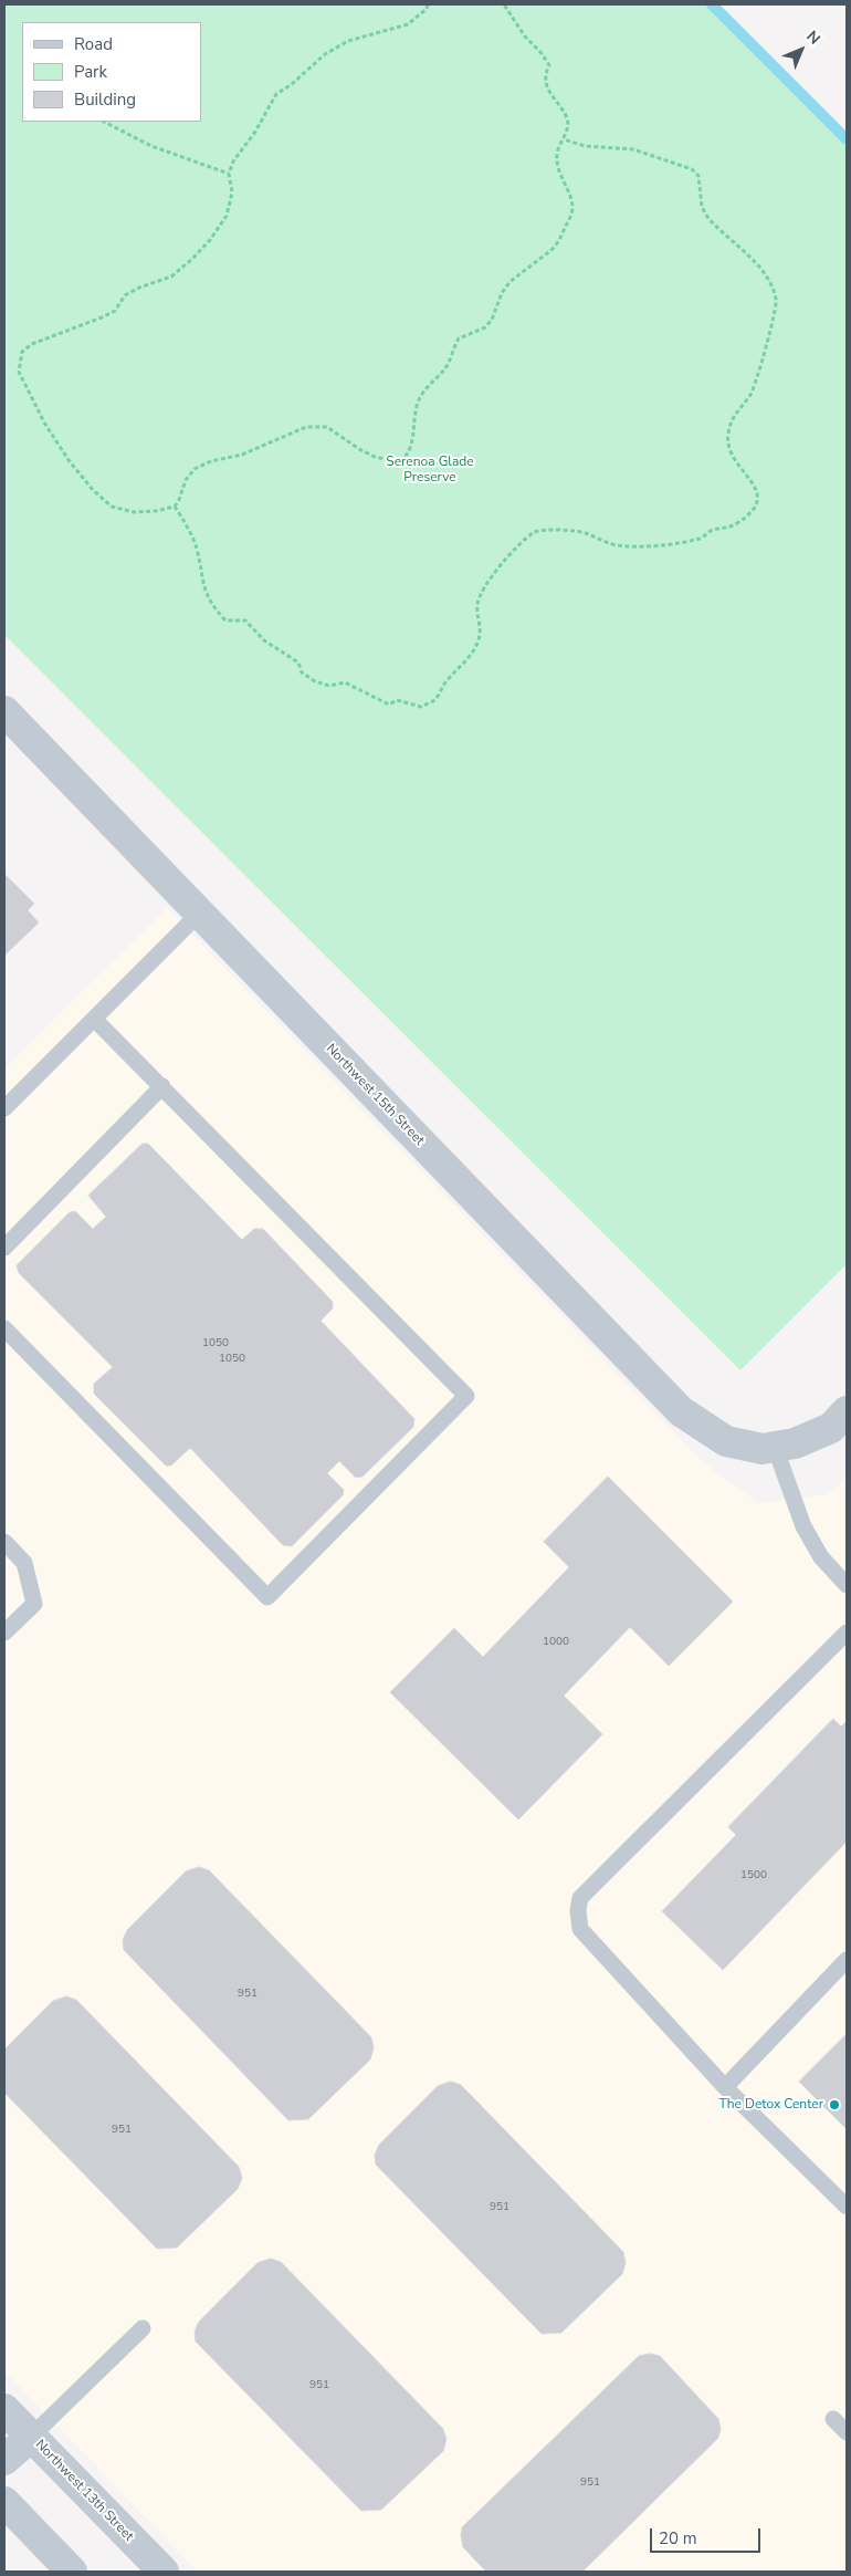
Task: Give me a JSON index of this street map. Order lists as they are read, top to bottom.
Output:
{
  "streets": {
    "street": ["Northwest 15th Street", "Northwest 13th Street"]
  },
  "parks": ["Serenoa Glade Preserve"],
  "places": ["The Detox Center"],
  "house_numbers": [
    "1050",
    "1050",
    "1000",
    "1500",
    "951",
    "951",
    "951",
    "951",
    "951"
  ],
  "legend": ["Road", "Park", "Building"],
  "scale_bar": "20 m",
  "north": "top right"
}
